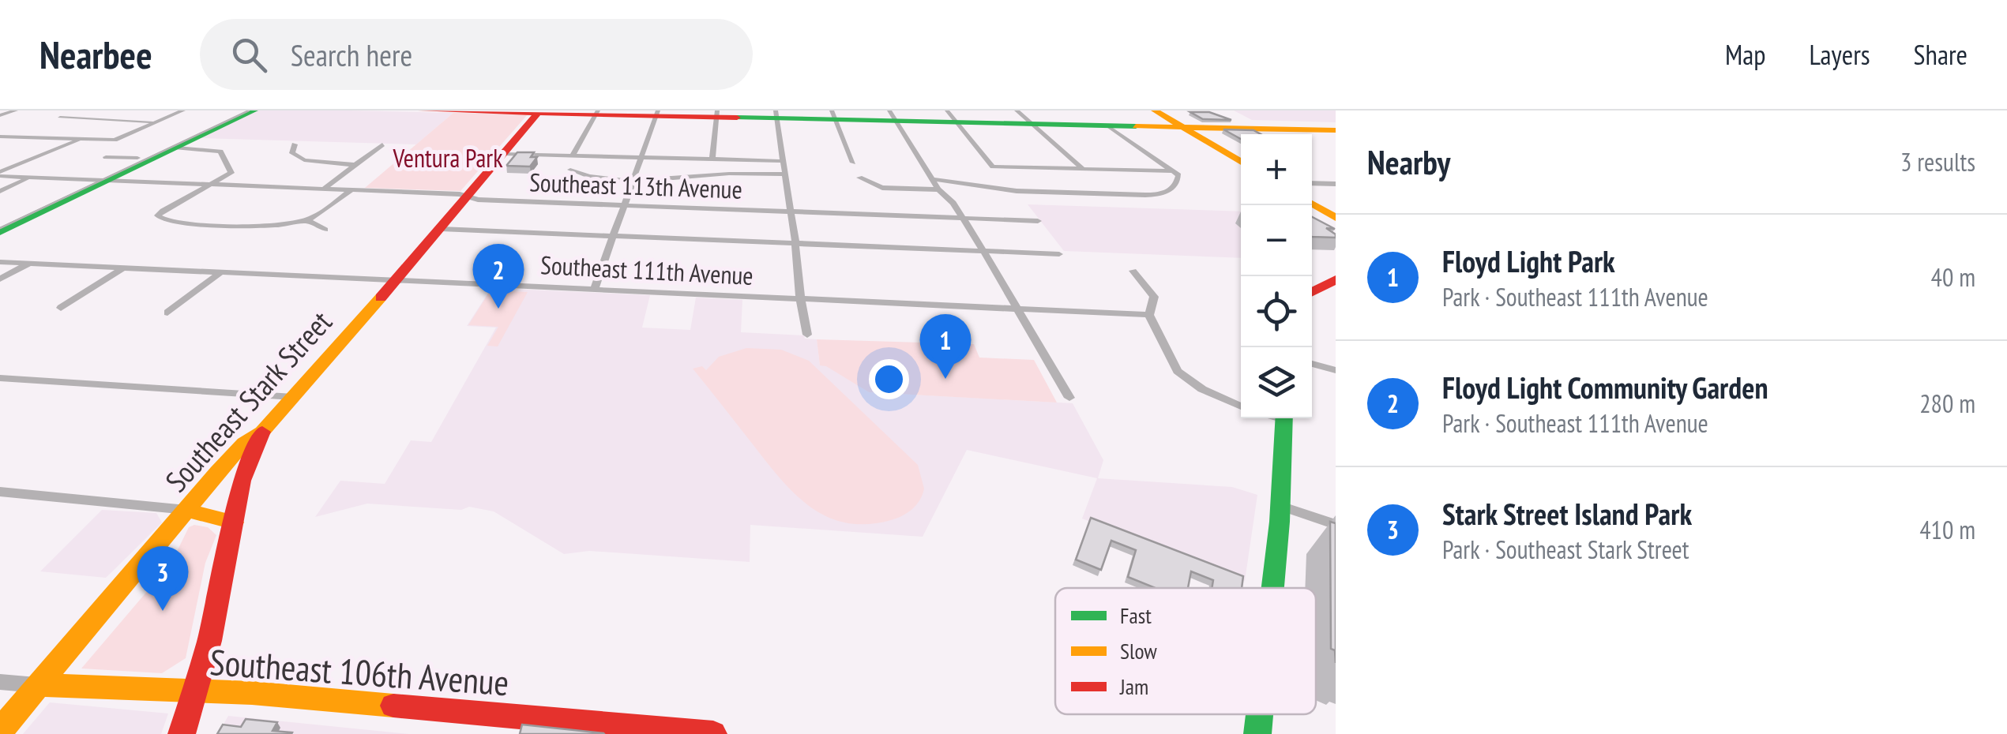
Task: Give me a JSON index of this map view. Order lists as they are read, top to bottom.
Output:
{
  "streets": {
    "street": [
      "Southeast 113th Avenue",
      "Southeast 111th Avenue",
      "Southeast Stark Street",
      "Southeast 106th Avenue"
    ]
  },
  "crossings": [
    ["Southeast 113th Avenue", "Southeast Stark Street"],
    ["Southeast 111th Avenue", "Southeast Stark Street"],
    ["Southeast Stark Street", "Southeast 106th Avenue"]
  ],
  "parks": ["Ventura Park"],
  "legend": ["Fast", "Slow", "Jam"],
  "page": {
    "header": "Nearbee",
    "search": "Search here",
    "nav": ["Map", "Layers", "Share"],
    "heading": ["Nearby", "3 results"],
    "map_buttons": ["+", "−"],
    "list": [
      {
        "mark": "1",
        "name": "Floyd Light Park",
        "note": "Park · Southeast 111th Avenue",
        "value": "40 m"
      },
      {
        "mark": "2",
        "name": "Floyd Light Community Garden",
        "note": "Park · Southeast 111th Avenue",
        "value": "280 m"
      },
      {
        "mark": "3",
        "name": "Stark Street Island Park",
        "note": "Park · Southeast Stark Street",
        "value": "410 m"
      }
    ],
    "pins": ["2", "1", "3"]
  }
}
